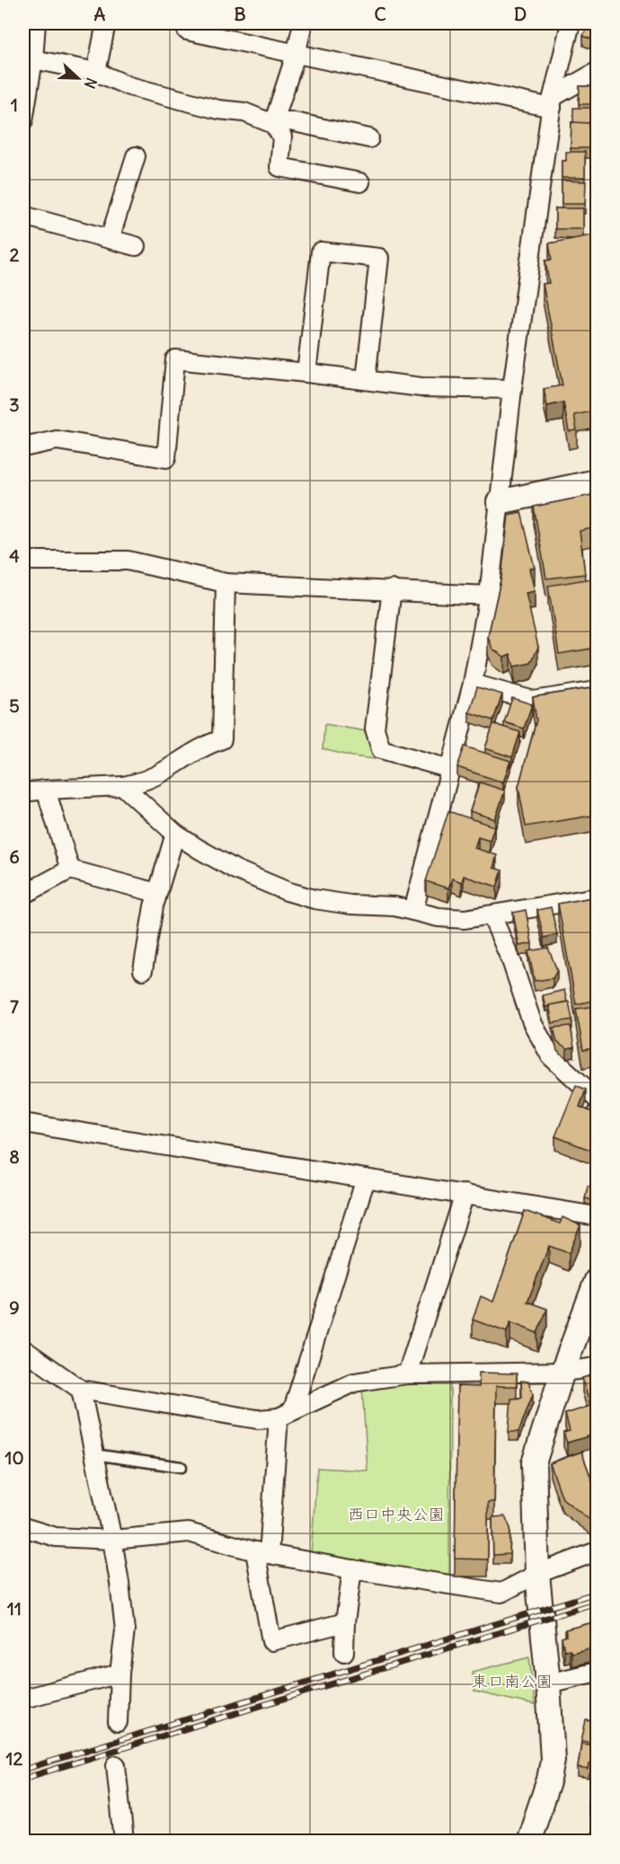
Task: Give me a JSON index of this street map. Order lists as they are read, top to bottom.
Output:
{
  "parks": ["西口中央公園", "東口南公園"],
  "north": "right",
  "grid": {
    "columns": [
      "A",
      "B",
      "C",
      "D"
    ],
    "rows": [
      "1",
      "2",
      "3",
      "4",
      "5",
      "6",
      "7",
      "8",
      "9",
      "10",
      "11",
      "12"
    ]
  }
}
